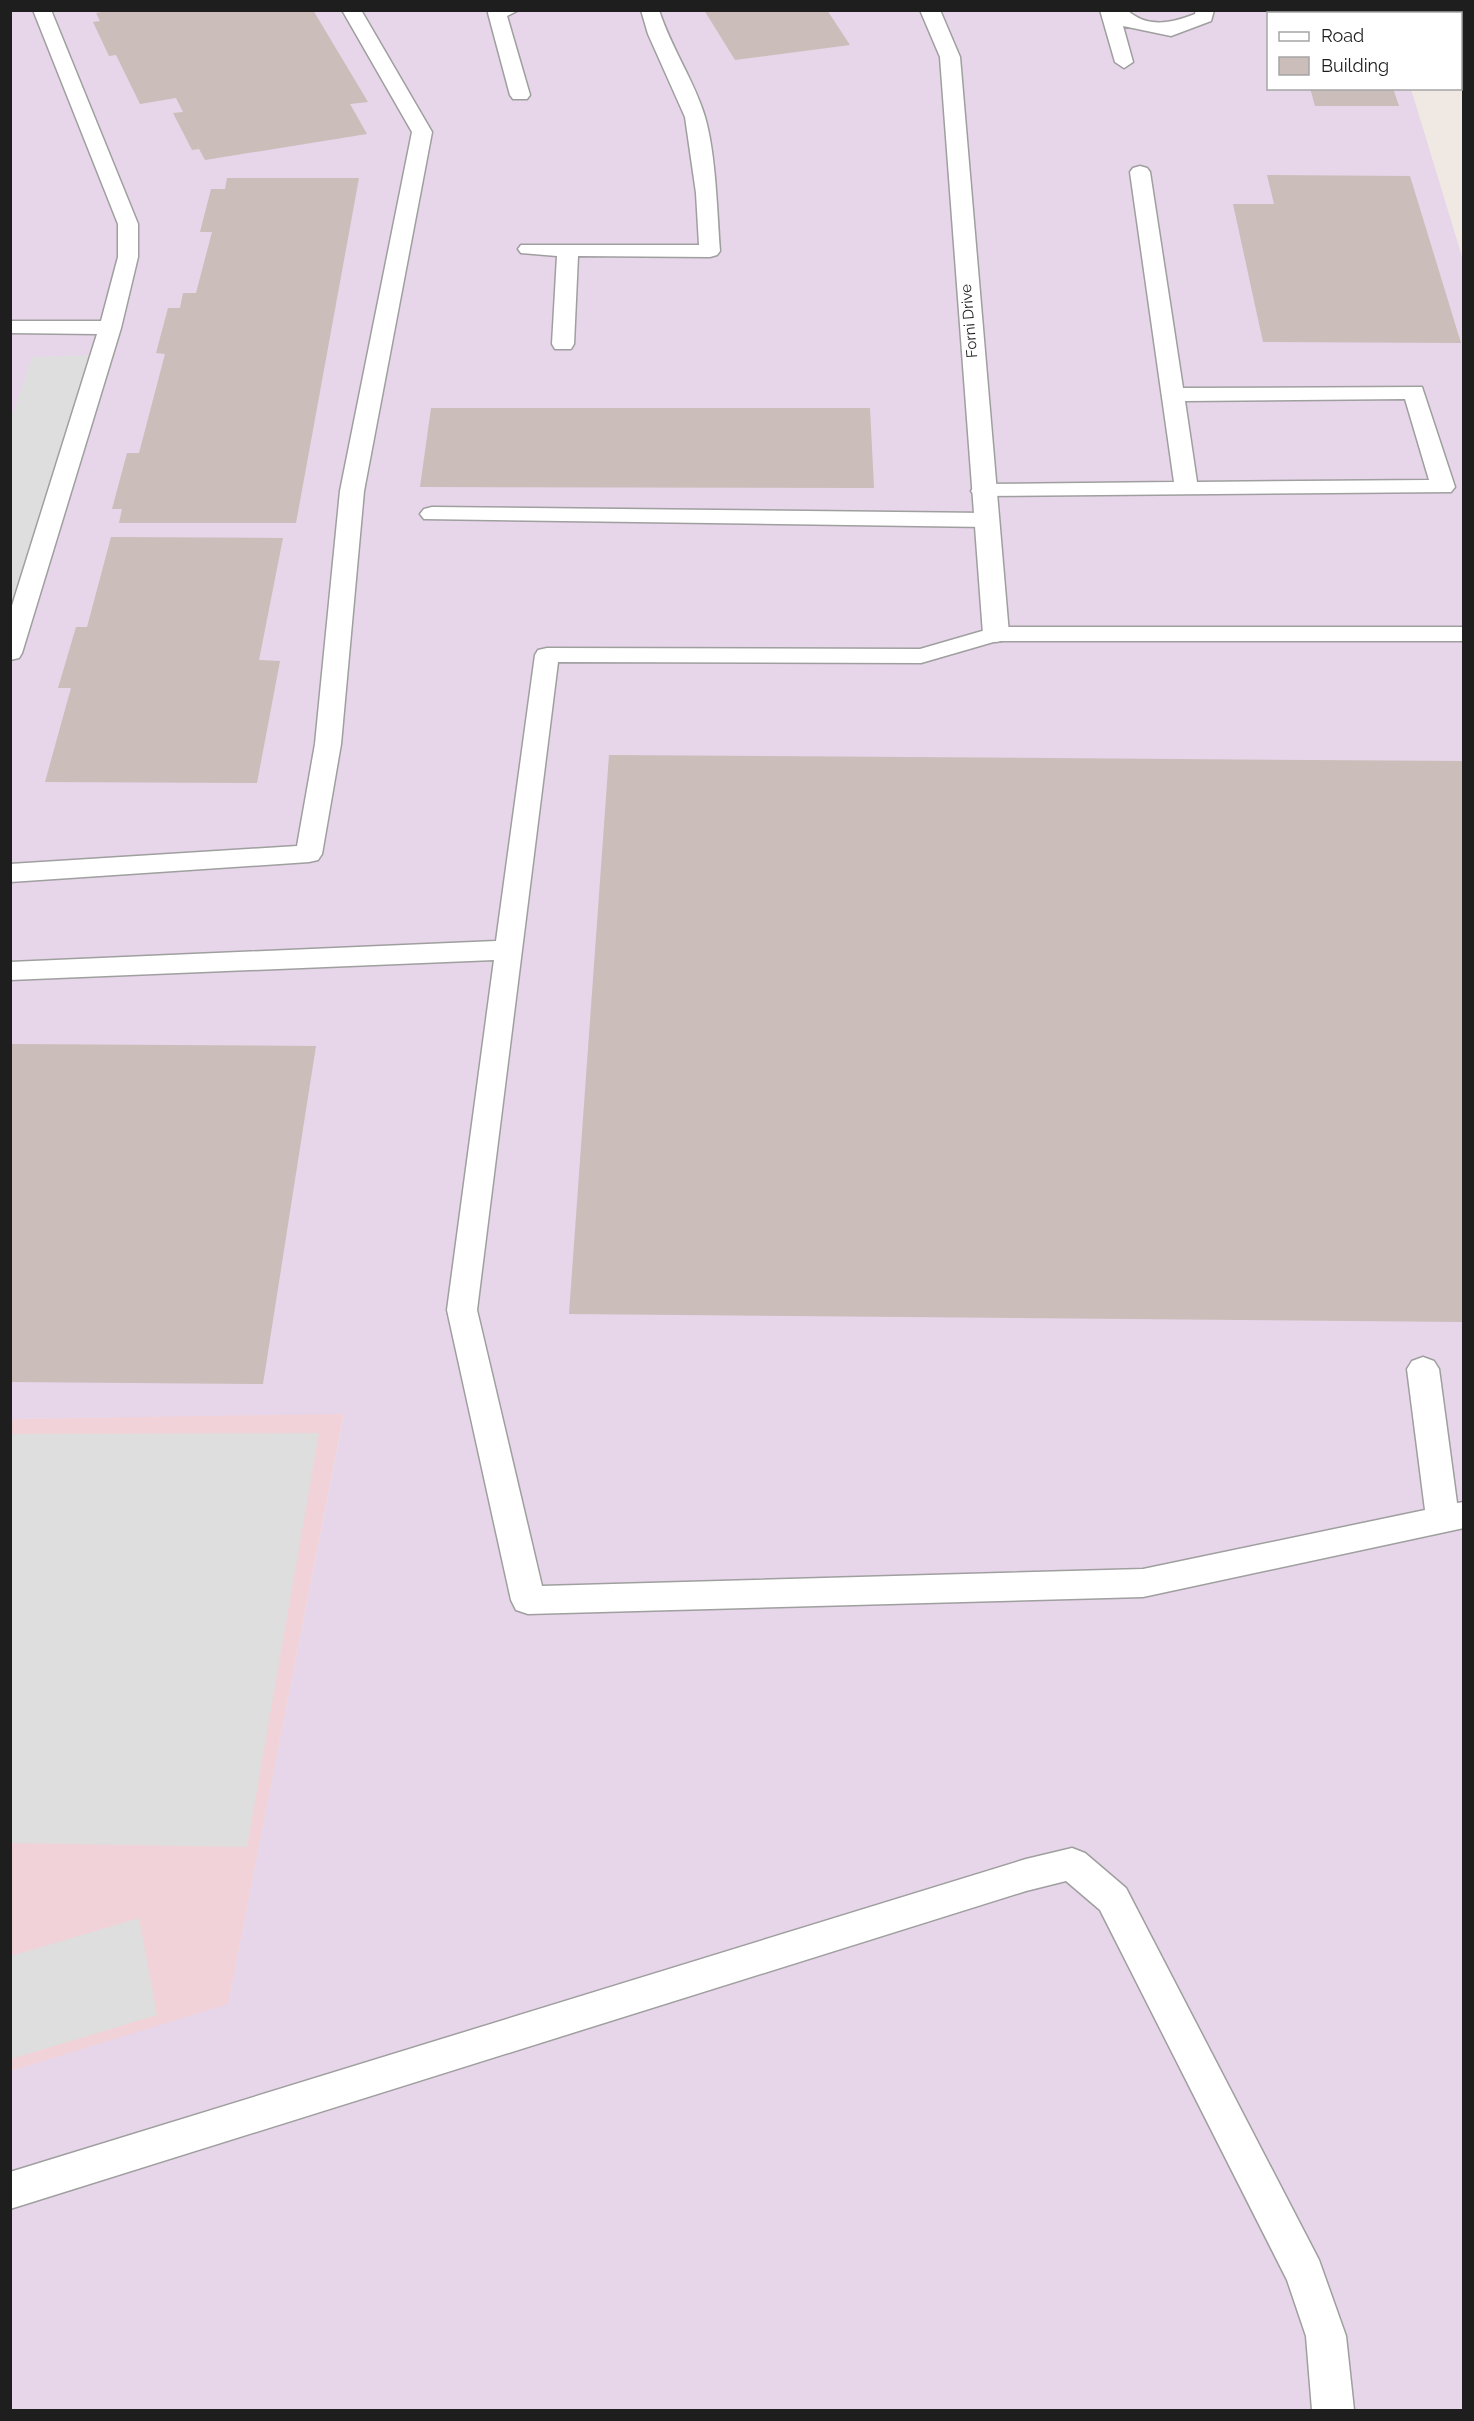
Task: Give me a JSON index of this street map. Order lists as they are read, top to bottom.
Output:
{
  "streets": {
    "street": ["Forni Drive"]
  },
  "legend": ["Road", "Building"]
}
